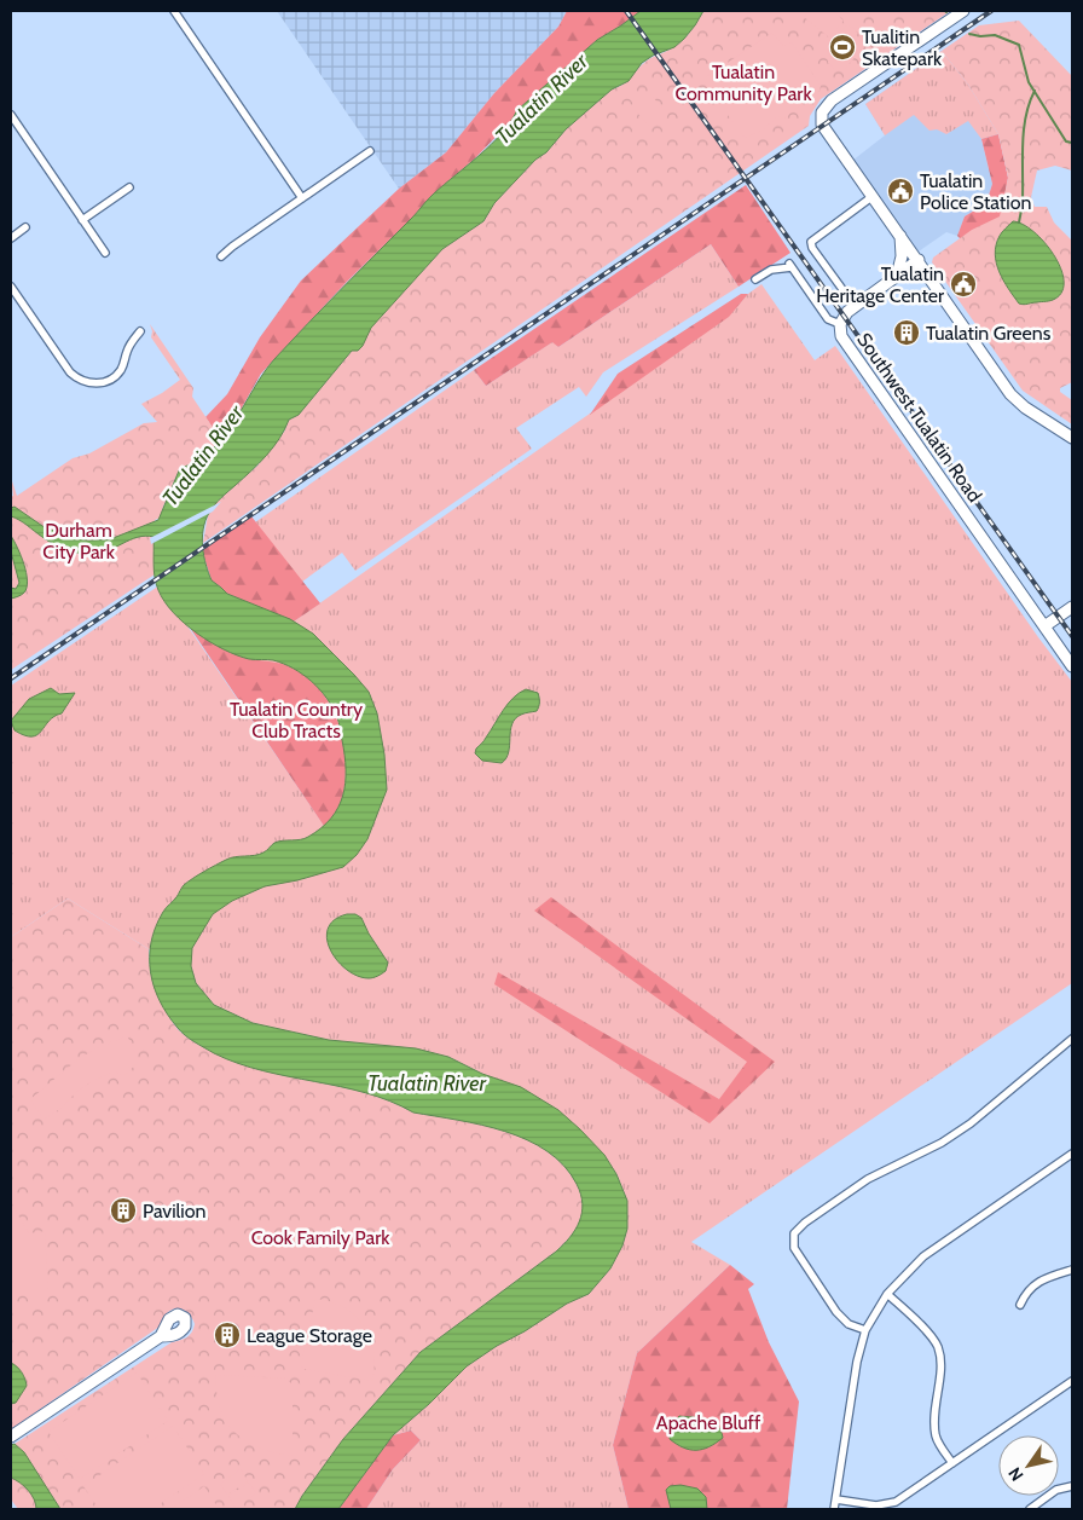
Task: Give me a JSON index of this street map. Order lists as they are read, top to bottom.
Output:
{
  "streets": {
    "main road": ["Southwest Tualatin Road"]
  },
  "water": ["Tualatin River"],
  "parks": [
    "Tualatin Community Park",
    "Durham City Park",
    "Tualatin Country Club Tracts",
    "Cook Family Park",
    "Apache Bluff"
  ],
  "places": {
    "sports": ["Tualitin Skatepark"],
    "public building": ["Tualatin Police Station", "Tualatin Heritage Center"],
    "building": ["Tualatin Greens", "Pavilion", "League Storage"]
  },
  "north": "bottom left"
}
